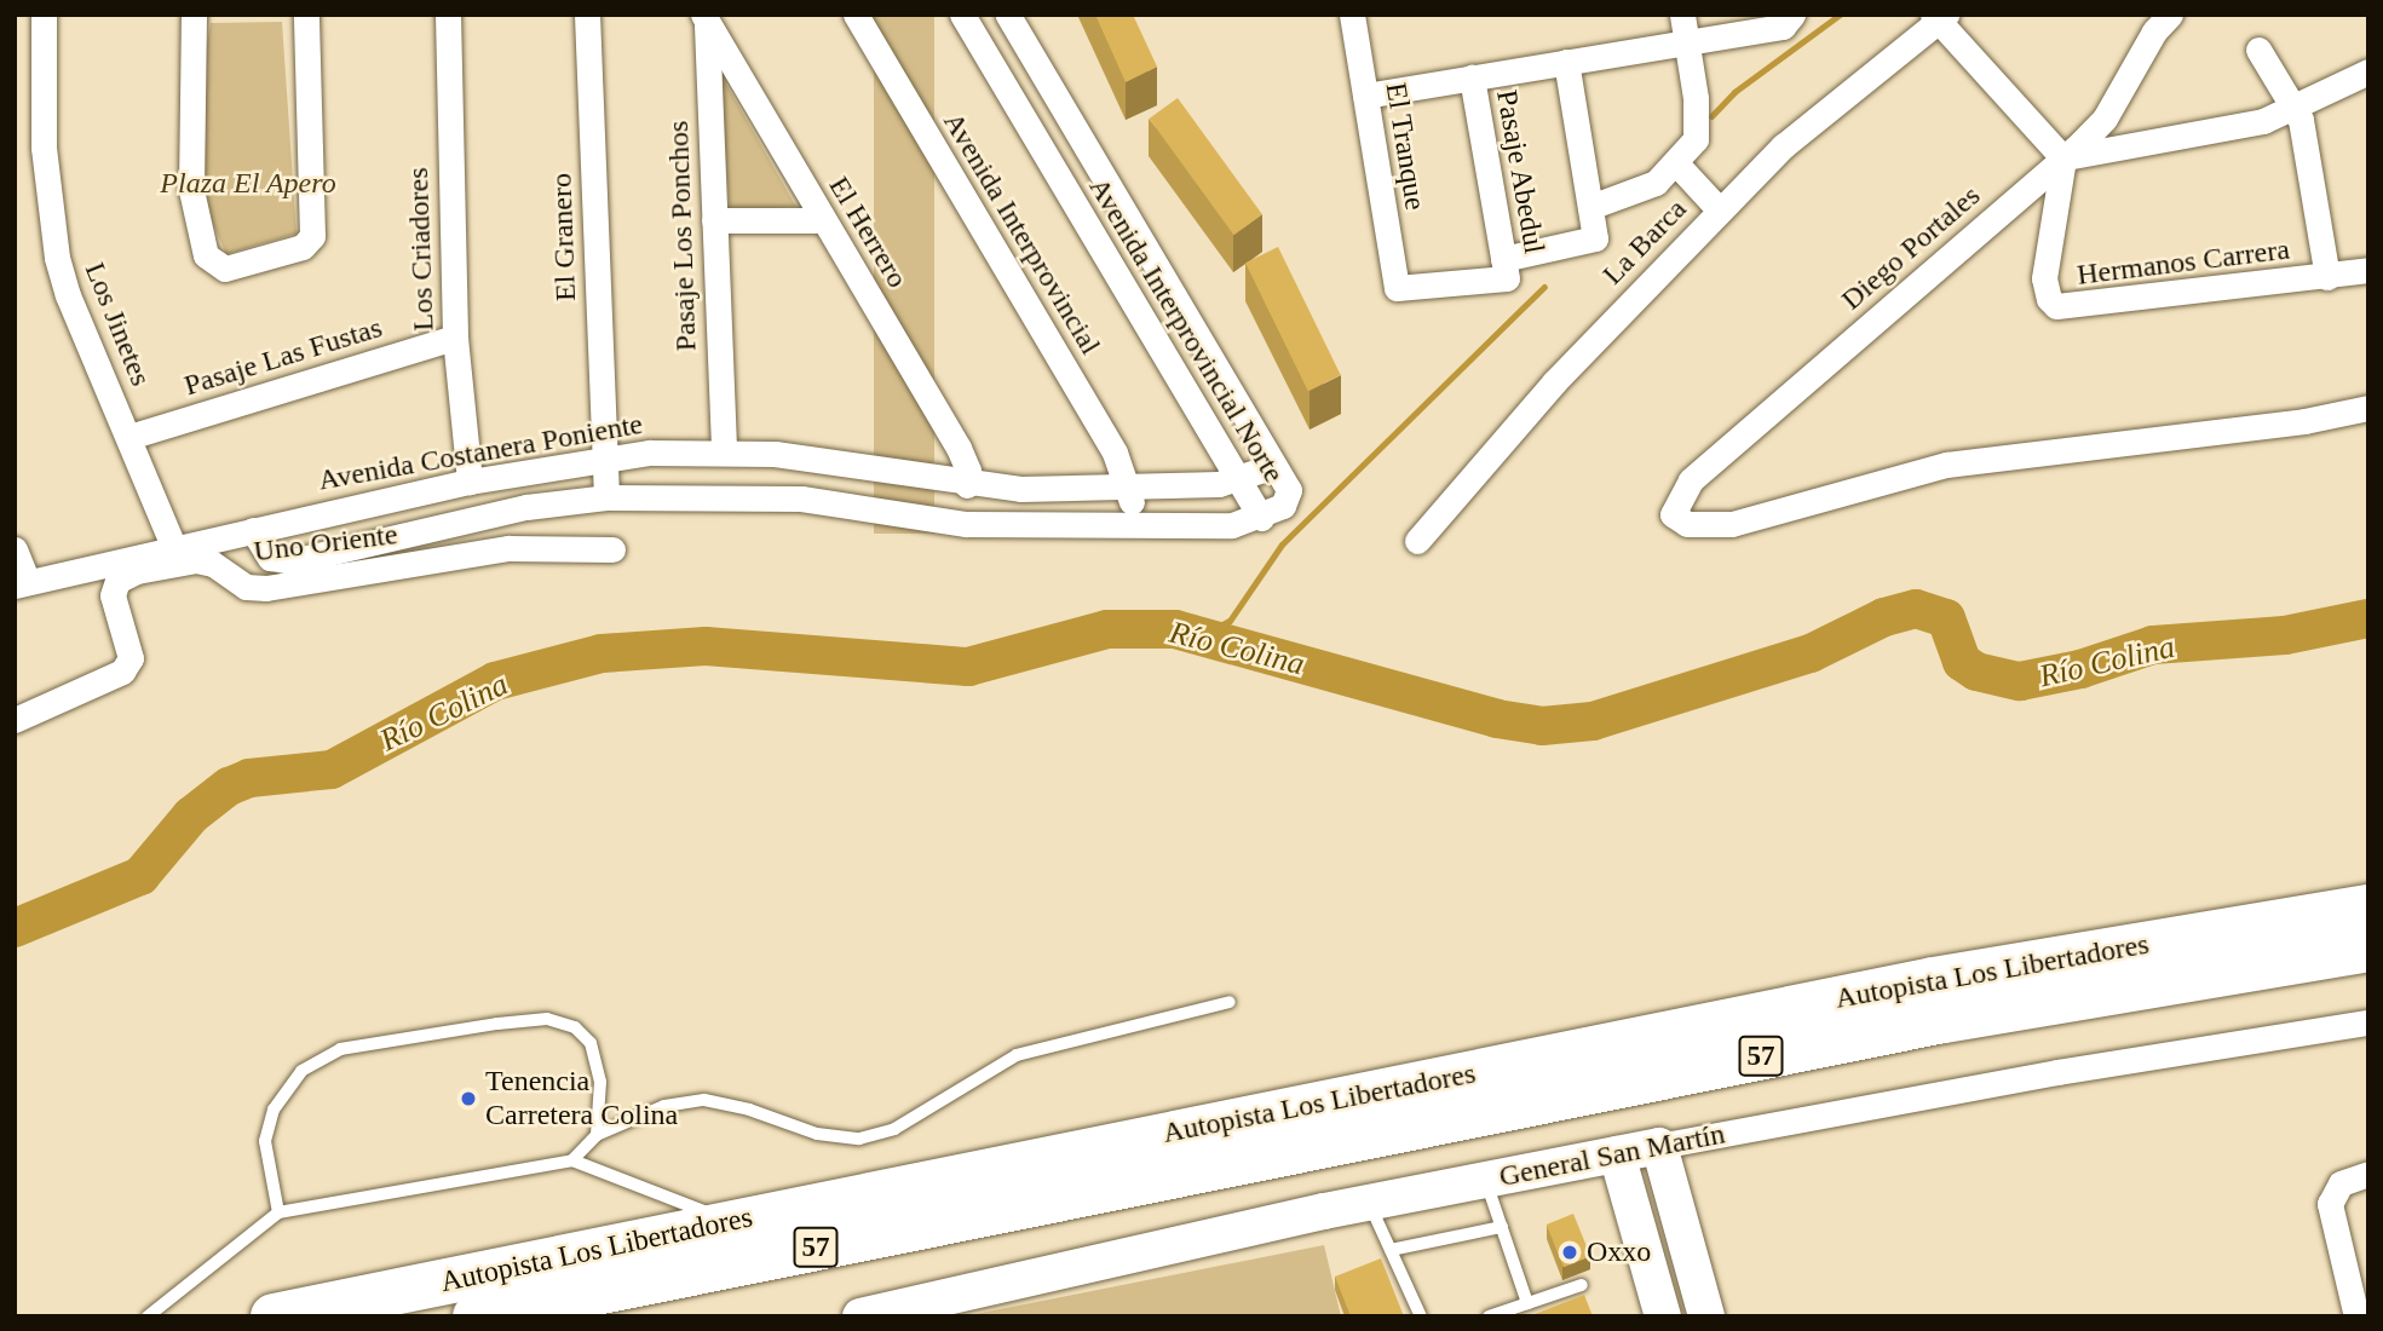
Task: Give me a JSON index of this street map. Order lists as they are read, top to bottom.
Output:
{
  "streets": {
    "highway": ["Autopista Los Libertadores", "57"],
    "street": [
      "El Tranque",
      "Pasaje Abedul",
      "El Herrero",
      "Avenida Interprovincial",
      "Pasaje Los Ponchos",
      "El Granero",
      "La Barca",
      "Diego Portales",
      "Los Criadores",
      "Hermanos Carrera",
      "Los Jinetes",
      "Avenida Interprovincial Norte",
      "Pasaje Las Fustas",
      "Avenida Costanera Poniente",
      "Uno Oriente",
      "General San Martín"
    ]
  },
  "crossings": [
    ["El Tranque", "Pasaje Abedul"],
    ["El Herrero", "Pasaje Los Ponchos"],
    ["El Herrero", "Avenida Costanera Poniente"],
    ["Avenida Interprovincial", "Avenida Costanera Poniente"],
    ["Pasaje Los Ponchos", "Avenida Costanera Poniente"],
    ["El Granero", "Avenida Costanera Poniente"],
    ["Diego Portales", "Hermanos Carrera"],
    ["Los Criadores", "Pasaje Las Fustas"],
    ["Los Criadores", "Avenida Costanera Poniente"],
    ["Los Jinetes", "Pasaje Las Fustas"],
    ["Los Jinetes", "Avenida Costanera Poniente"],
    ["Avenida Interprovincial Norte", "Avenida Costanera Poniente"]
  ],
  "water": ["Río Colina"],
  "parks": ["Plaza El Apero"],
  "places": ["Tenencia Carretera Colina", "Oxxo"]
}
